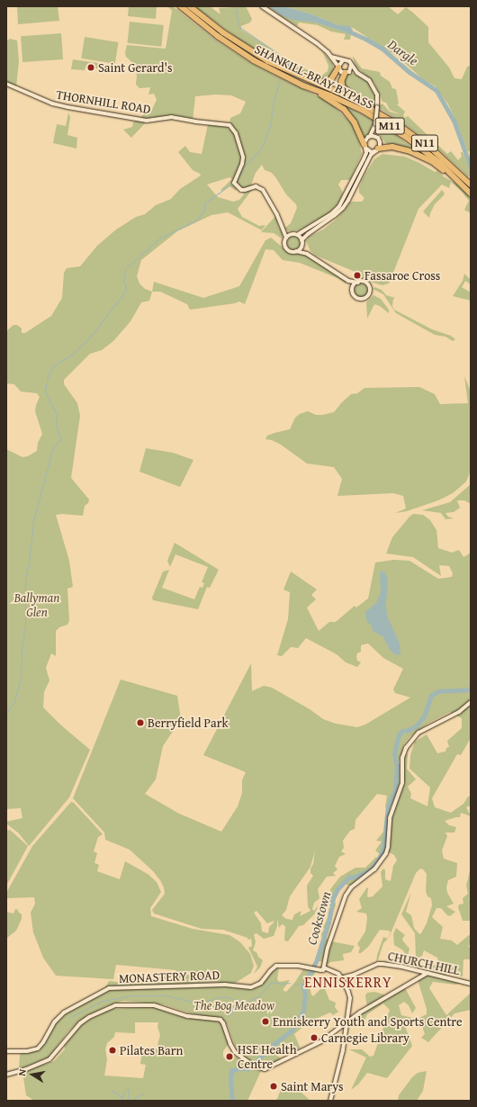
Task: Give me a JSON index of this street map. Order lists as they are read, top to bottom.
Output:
{
  "streets": {
    "highway": ["SHANKILL-BRAY BYPASS", "M11", "N11"],
    "street": ["THORNHILL ROAD", "CHURCH HILL", "MONASTERY ROAD"]
  },
  "crossings": [
    ["SHANKILL-BRAY BYPASS", "N11"]
  ],
  "districts": ["ENNISKERRY"],
  "water": ["Dargle", "Cookstown"],
  "parks": ["Ballyman Glen", "The Bog Meadow"],
  "places": [
    "Saint Gerard's",
    "Fassaroe Cross",
    "Berryfield Park",
    "Enniskerry Youth and Sports Centre",
    "Carnegie Library",
    "Pilates Barn",
    "HSE Health Centre",
    "Saint Marys"
  ],
  "north": "left"
}
